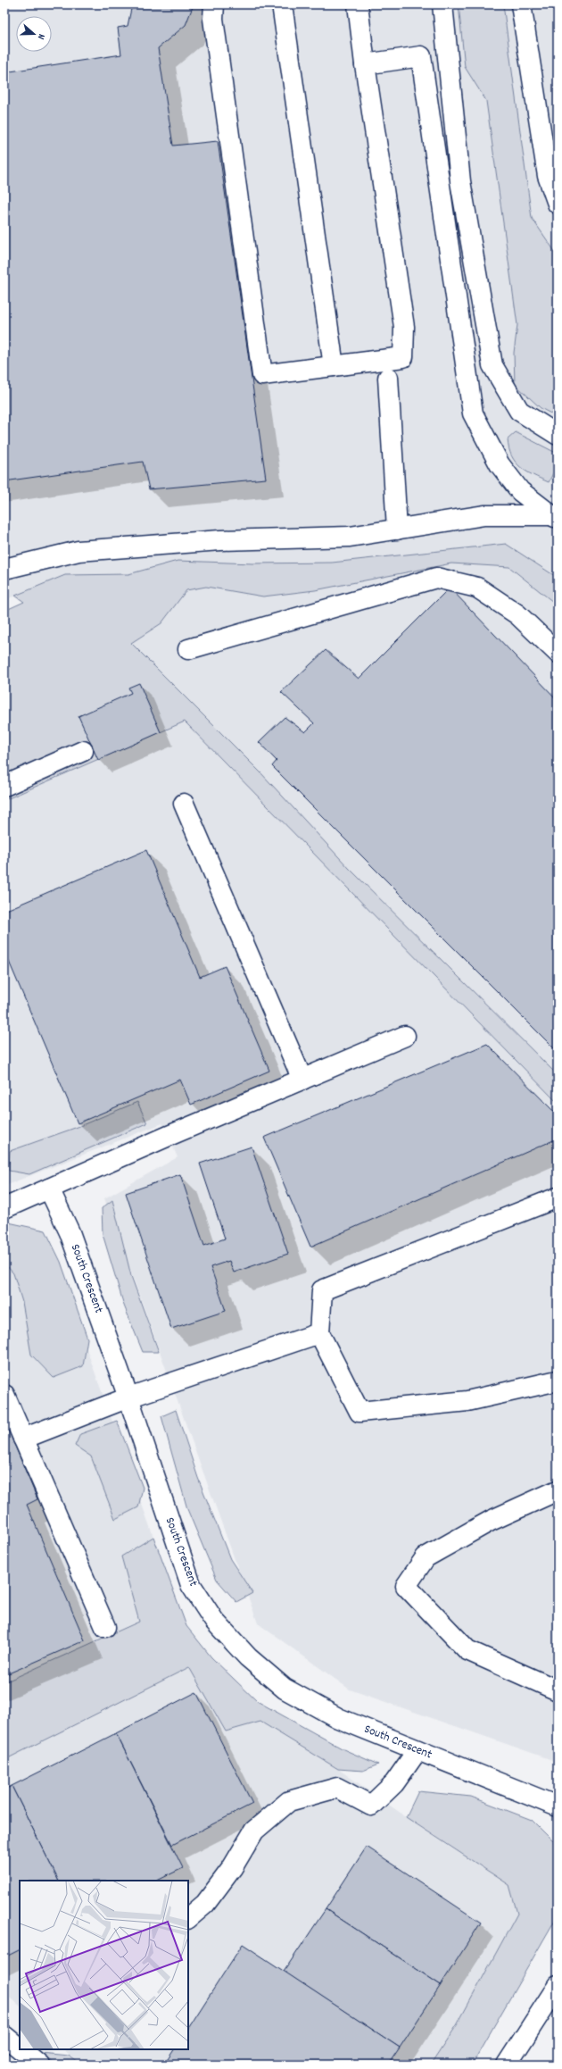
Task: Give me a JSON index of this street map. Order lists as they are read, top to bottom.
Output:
{
  "streets": {
    "street": ["South Crescent"]
  },
  "north": "right"
}
